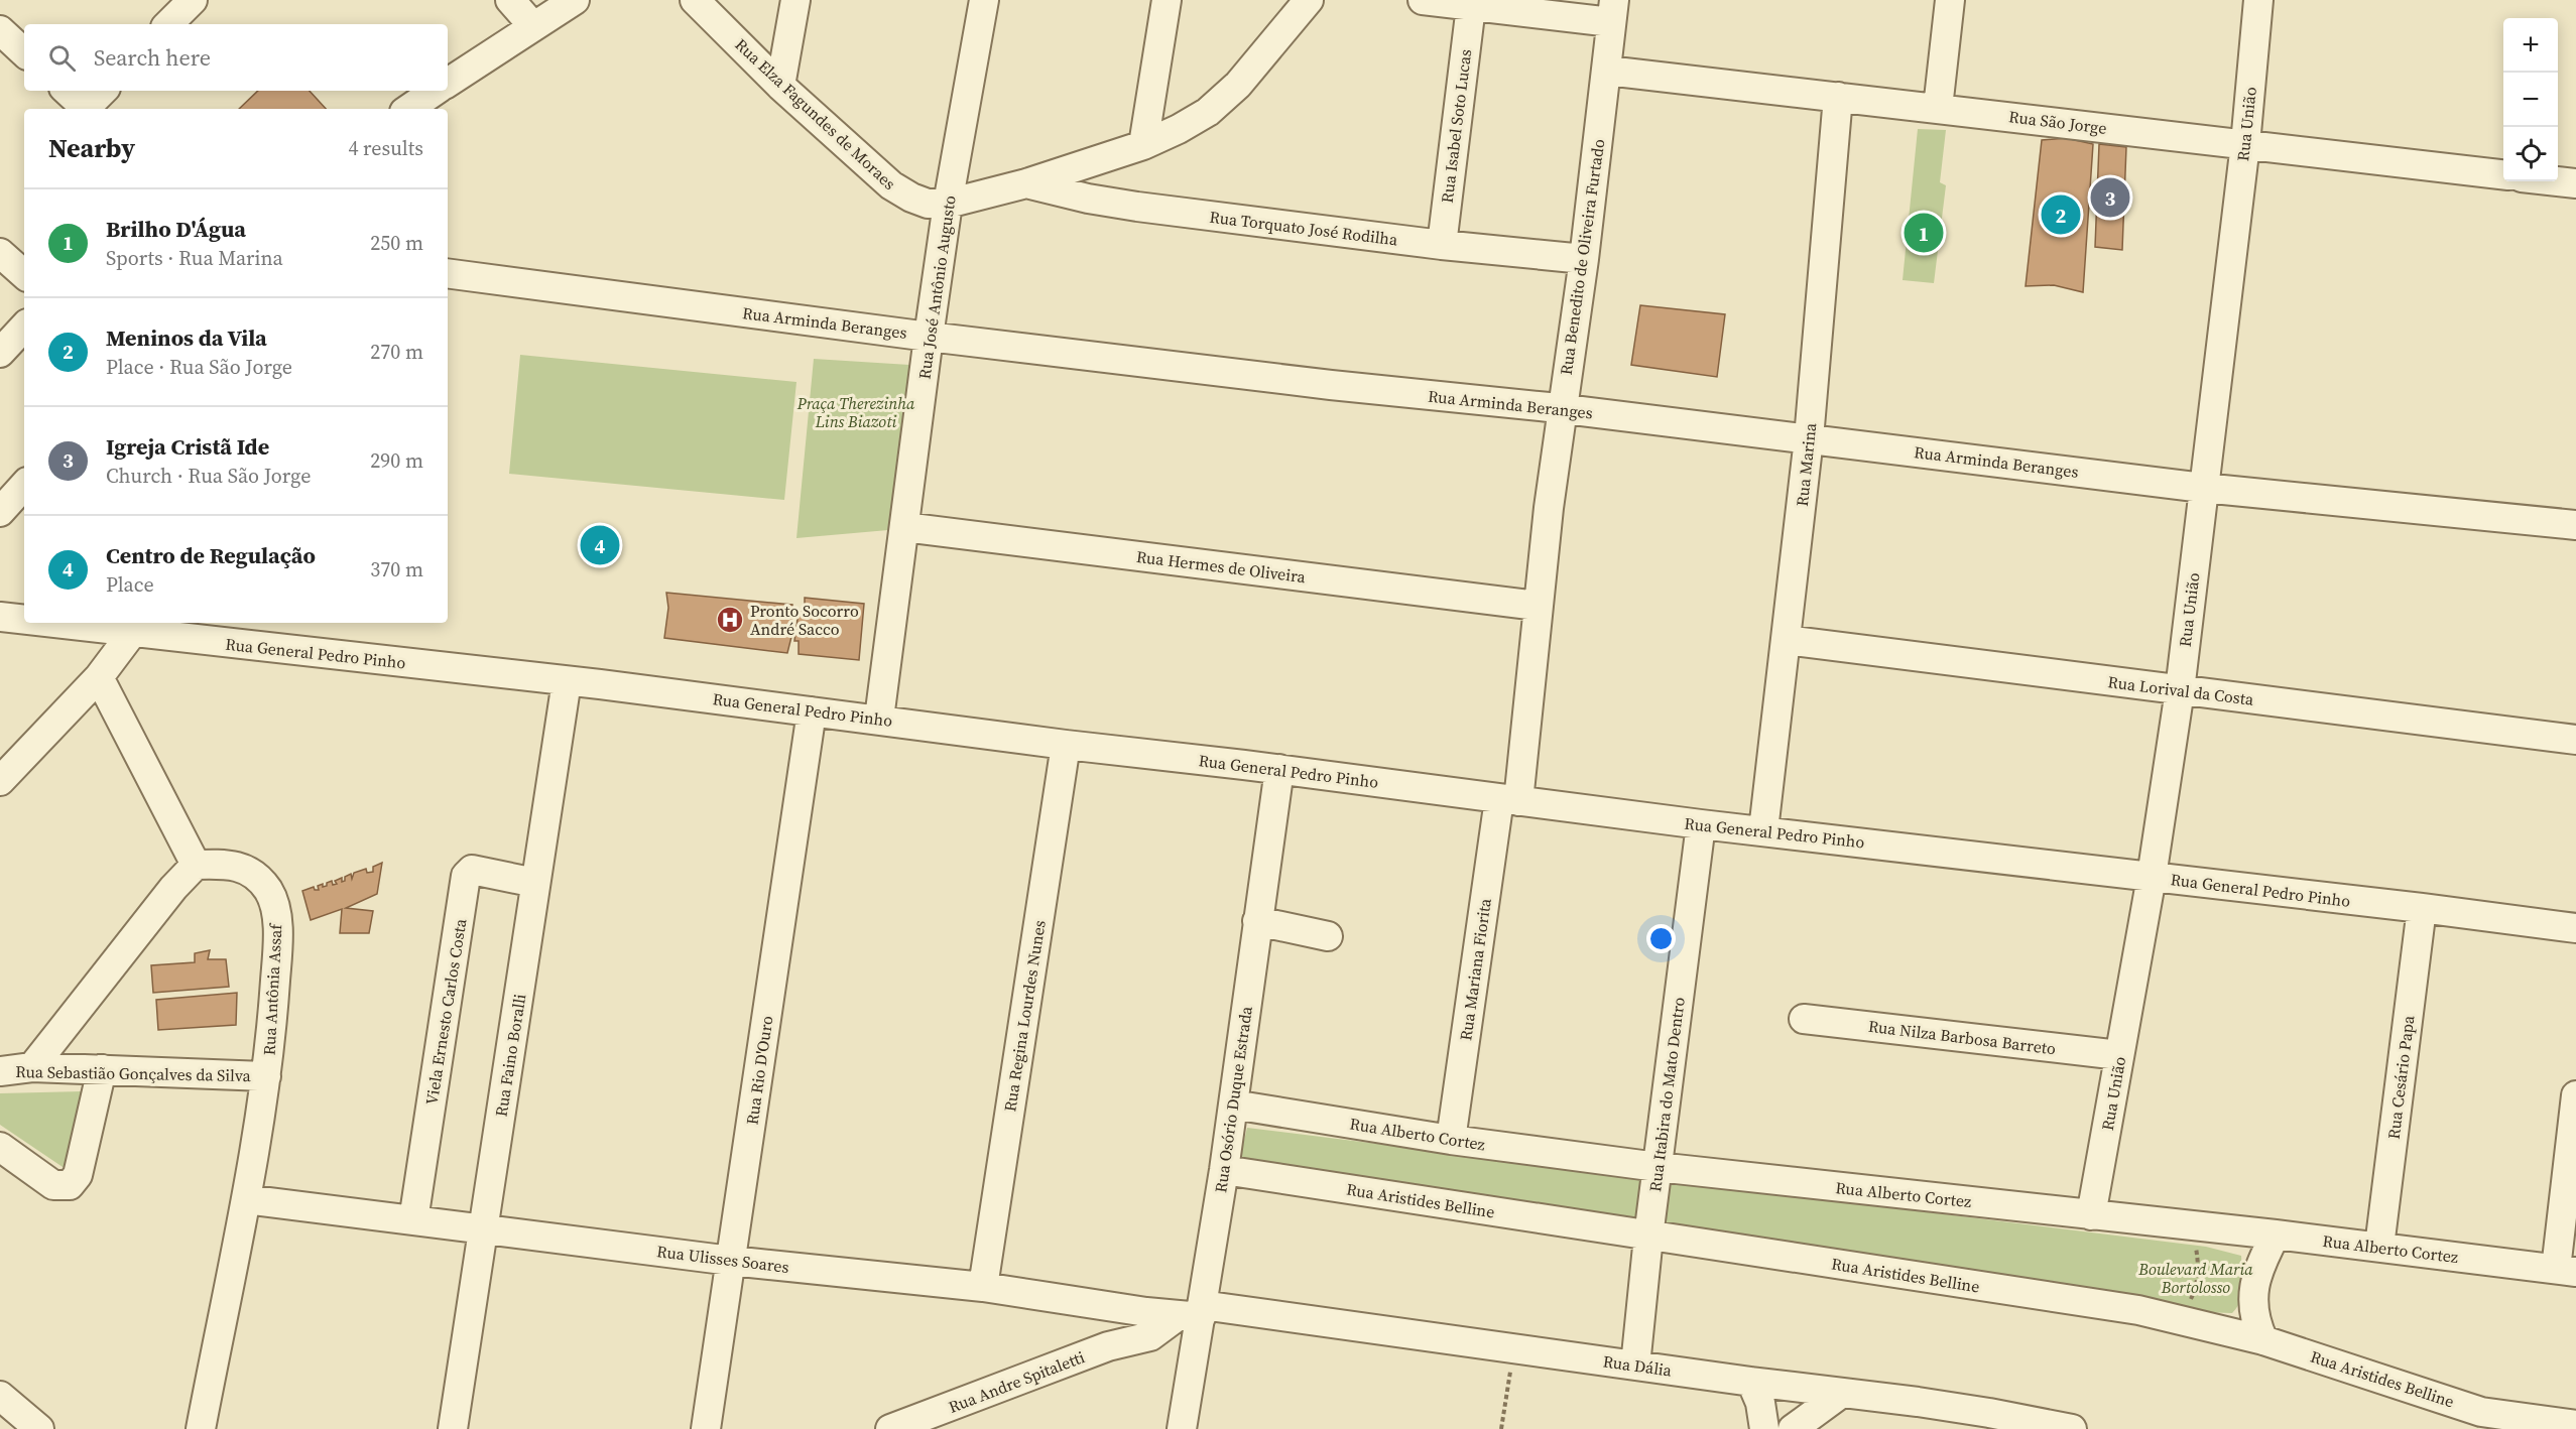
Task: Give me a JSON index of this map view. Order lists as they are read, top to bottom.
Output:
{
  "streets": {
    "street": [
      "Rua Elza Fagundes de Moraes",
      "Rua São Jorge",
      "Rua União",
      "Rua Isabel Soto Lucas",
      "Rua Torquato José Rodilha",
      "Rua Benedito de Oliveira Furtado",
      "Rua José Antônio Augusto",
      "Rua Arminda Beranges",
      "Rua Marina",
      "Rua Hermes de Oliveira",
      "Rua General Pedro Pinho",
      "Rua Lorival da Costa",
      "Rua Mariana Fiorita",
      "Rua Antônia Assaf",
      "Viela Ernesto Carlos Costa",
      "Rua Regina Lourdes Nunes",
      "Rua Nilza Barbosa Barreto",
      "Rua Faino Boralli",
      "Rua Rio D'Ouro",
      "Rua Sebastião Gonçalves da Silva",
      "Rua Cesário Papa",
      "Rua Itabira do Mato Dentro",
      "Rua Osório Duque Estrada",
      "Rua Alberto Cortez",
      "Rua Aristides Belline",
      "Rua Ulisses Soares",
      "Rua Dália",
      "Rua Andre Spitaletti"
    ]
  },
  "crossings": [
    ["Rua Elza Fagundes de Moraes", "Rua José Antônio Augusto"],
    ["Rua São Jorge", "Rua União"],
    ["Rua São Jorge", "Rua Benedito de Oliveira Furtado"],
    ["Rua São Jorge", "Rua Marina"],
    ["Rua União", "Rua Arminda Beranges"],
    ["Rua União", "Rua General Pedro Pinho"],
    ["Rua União", "Rua Lorival da Costa"],
    ["Rua União", "Rua Nilza Barbosa Barreto"],
    ["Rua União", "Rua Alberto Cortez"],
    ["Rua Isabel Soto Lucas", "Rua Torquato José Rodilha"],
    ["Rua Torquato José Rodilha", "Rua Benedito de Oliveira Furtado"],
    ["Rua Benedito de Oliveira Furtado", "Rua Arminda Beranges"],
    ["Rua Benedito de Oliveira Furtado", "Rua Hermes de Oliveira"],
    ["Rua Benedito de Oliveira Furtado", "Rua General Pedro Pinho"],
    ["Rua Benedito de Oliveira Furtado", "Rua Mariana Fiorita"],
    ["Rua José Antônio Augusto", "Rua Arminda Beranges"],
    ["Rua José Antônio Augusto", "Rua Hermes de Oliveira"],
    ["Rua José Antônio Augusto", "Rua General Pedro Pinho"],
    ["Rua Arminda Beranges", "Rua Marina"],
    ["Rua Marina", "Rua General Pedro Pinho"],
    ["Rua Marina", "Rua Lorival da Costa"],
    ["Rua General Pedro Pinho", "Rua Mariana Fiorita"],
    ["Rua General Pedro Pinho", "Rua Regina Lourdes Nunes"],
    ["Rua General Pedro Pinho", "Rua Faino Boralli"],
    ["Rua General Pedro Pinho", "Rua Rio D'Ouro"],
    ["Rua General Pedro Pinho", "Rua Cesário Papa"],
    ["Rua General Pedro Pinho", "Rua Itabira do Mato Dentro"],
    ["Rua General Pedro Pinho", "Rua Osório Duque Estrada"],
    ["Rua Mariana Fiorita", "Rua Alberto Cortez"],
    ["Rua Antônia Assaf", "Rua Sebastião Gonçalves da Silva"],
    ["Rua Antônia Assaf", "Rua Ulisses Soares"],
    ["Viela Ernesto Carlos Costa", "Rua Faino Boralli"],
    ["Viela Ernesto Carlos Costa", "Rua Ulisses Soares"],
    ["Rua Regina Lourdes Nunes", "Rua Ulisses Soares"],
    ["Rua Faino Boralli", "Rua Ulisses Soares"],
    ["Rua Rio D'Ouro", "Rua Ulisses Soares"],
    ["Rua Cesário Papa", "Rua Alberto Cortez"],
    ["Rua Itabira do Mato Dentro", "Rua Alberto Cortez"],
    ["Rua Itabira do Mato Dentro", "Rua Aristides Belline"],
    ["Rua Itabira do Mato Dentro", "Rua Dália"],
    ["Rua Osório Duque Estrada", "Rua Alberto Cortez"],
    ["Rua Osório Duque Estrada", "Rua Aristides Belline"],
    ["Rua Osório Duque Estrada", "Rua Ulisses Soares"],
    ["Rua Osório Duque Estrada", "Rua Dália"],
    ["Rua Osório Duque Estrada", "Rua Andre Spitaletti"],
    ["Rua Ulisses Soares", "Rua Dália"],
    ["Rua Ulisses Soares", "Rua Andre Spitaletti"],
    ["Rua Dália", "Rua Andre Spitaletti"]
  ],
  "parks": ["Praça Therezinha Lins Biazoti", "Boulevard Maria Bortolosso"],
  "places": {
    "hospital": ["Pronto Socorro André Sacco"]
  },
  "page": {
    "map_buttons": ["+", "−"],
    "search": "Search here",
    "heading": ["Nearby", "4 results"],
    "pins": [
      "3",
      "2",
      "1",
      "4"
    ],
    "list": [
      {
        "mark": "1",
        "name": "Brilho D'Água",
        "note": "Sports · Rua Marina",
        "value": "250 m"
      },
      {
        "mark": "2",
        "name": "Meninos da Vila",
        "note": "Place · Rua São Jorge",
        "value": "270 m"
      },
      {
        "mark": "3",
        "name": "Igreja Cristã Ide",
        "note": "Church · Rua São Jorge",
        "value": "290 m"
      },
      {
        "mark": "4",
        "name": "Centro de Regulação",
        "note": "Place",
        "value": "370 m"
      }
    ]
  }
}
